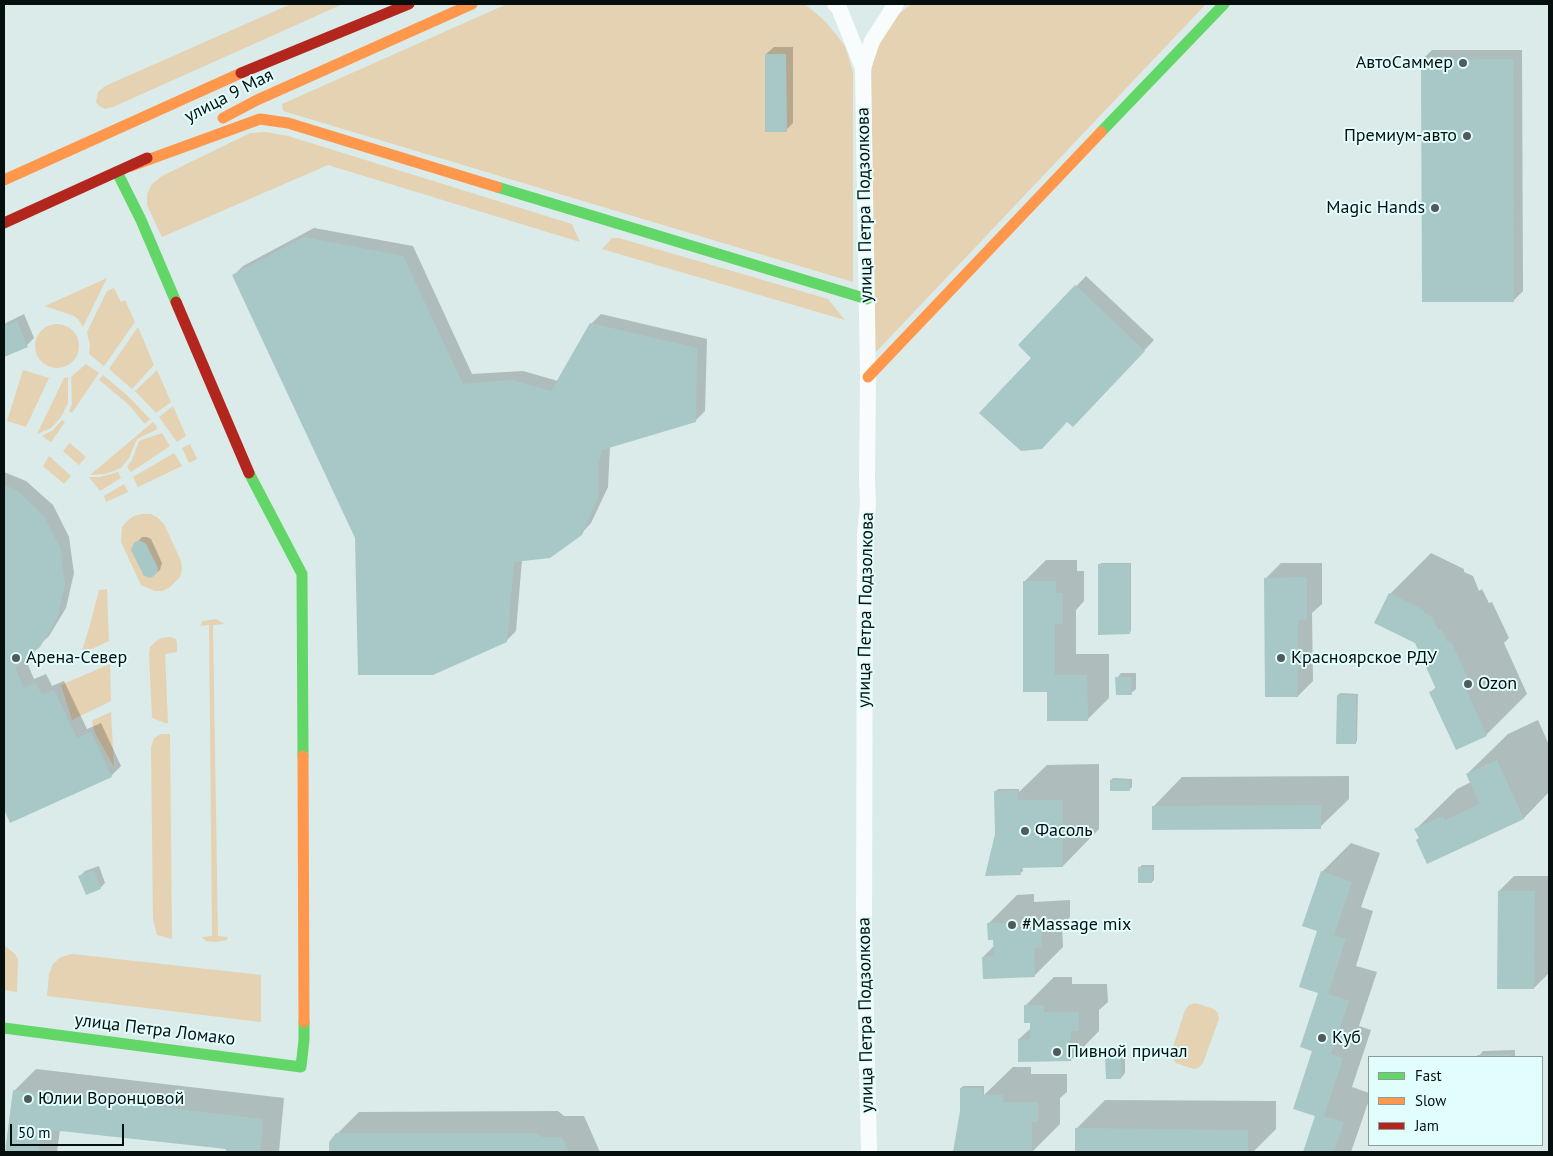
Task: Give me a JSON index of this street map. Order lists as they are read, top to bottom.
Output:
{
  "streets": {
    "main road": ["улица 9 Мая", "улица Петра Ломако"],
    "street": ["улица Петра Подзолкова"]
  },
  "crossings": [
    ["улица 9 Мая", "улица Петра Ломако"]
  ],
  "places": [
    "АвтоСаммер",
    "Премиум-авто",
    "Magic Hands",
    "Арена-Север",
    "Красноярское РДУ",
    "Ozon",
    "Фасоль",
    "#Massage mix",
    "Куб",
    "Пивной причал",
    "Юлии Воронцовой"
  ],
  "legend": ["Fast", "Slow", "Jam"],
  "scale_bar": "50 m"
}
